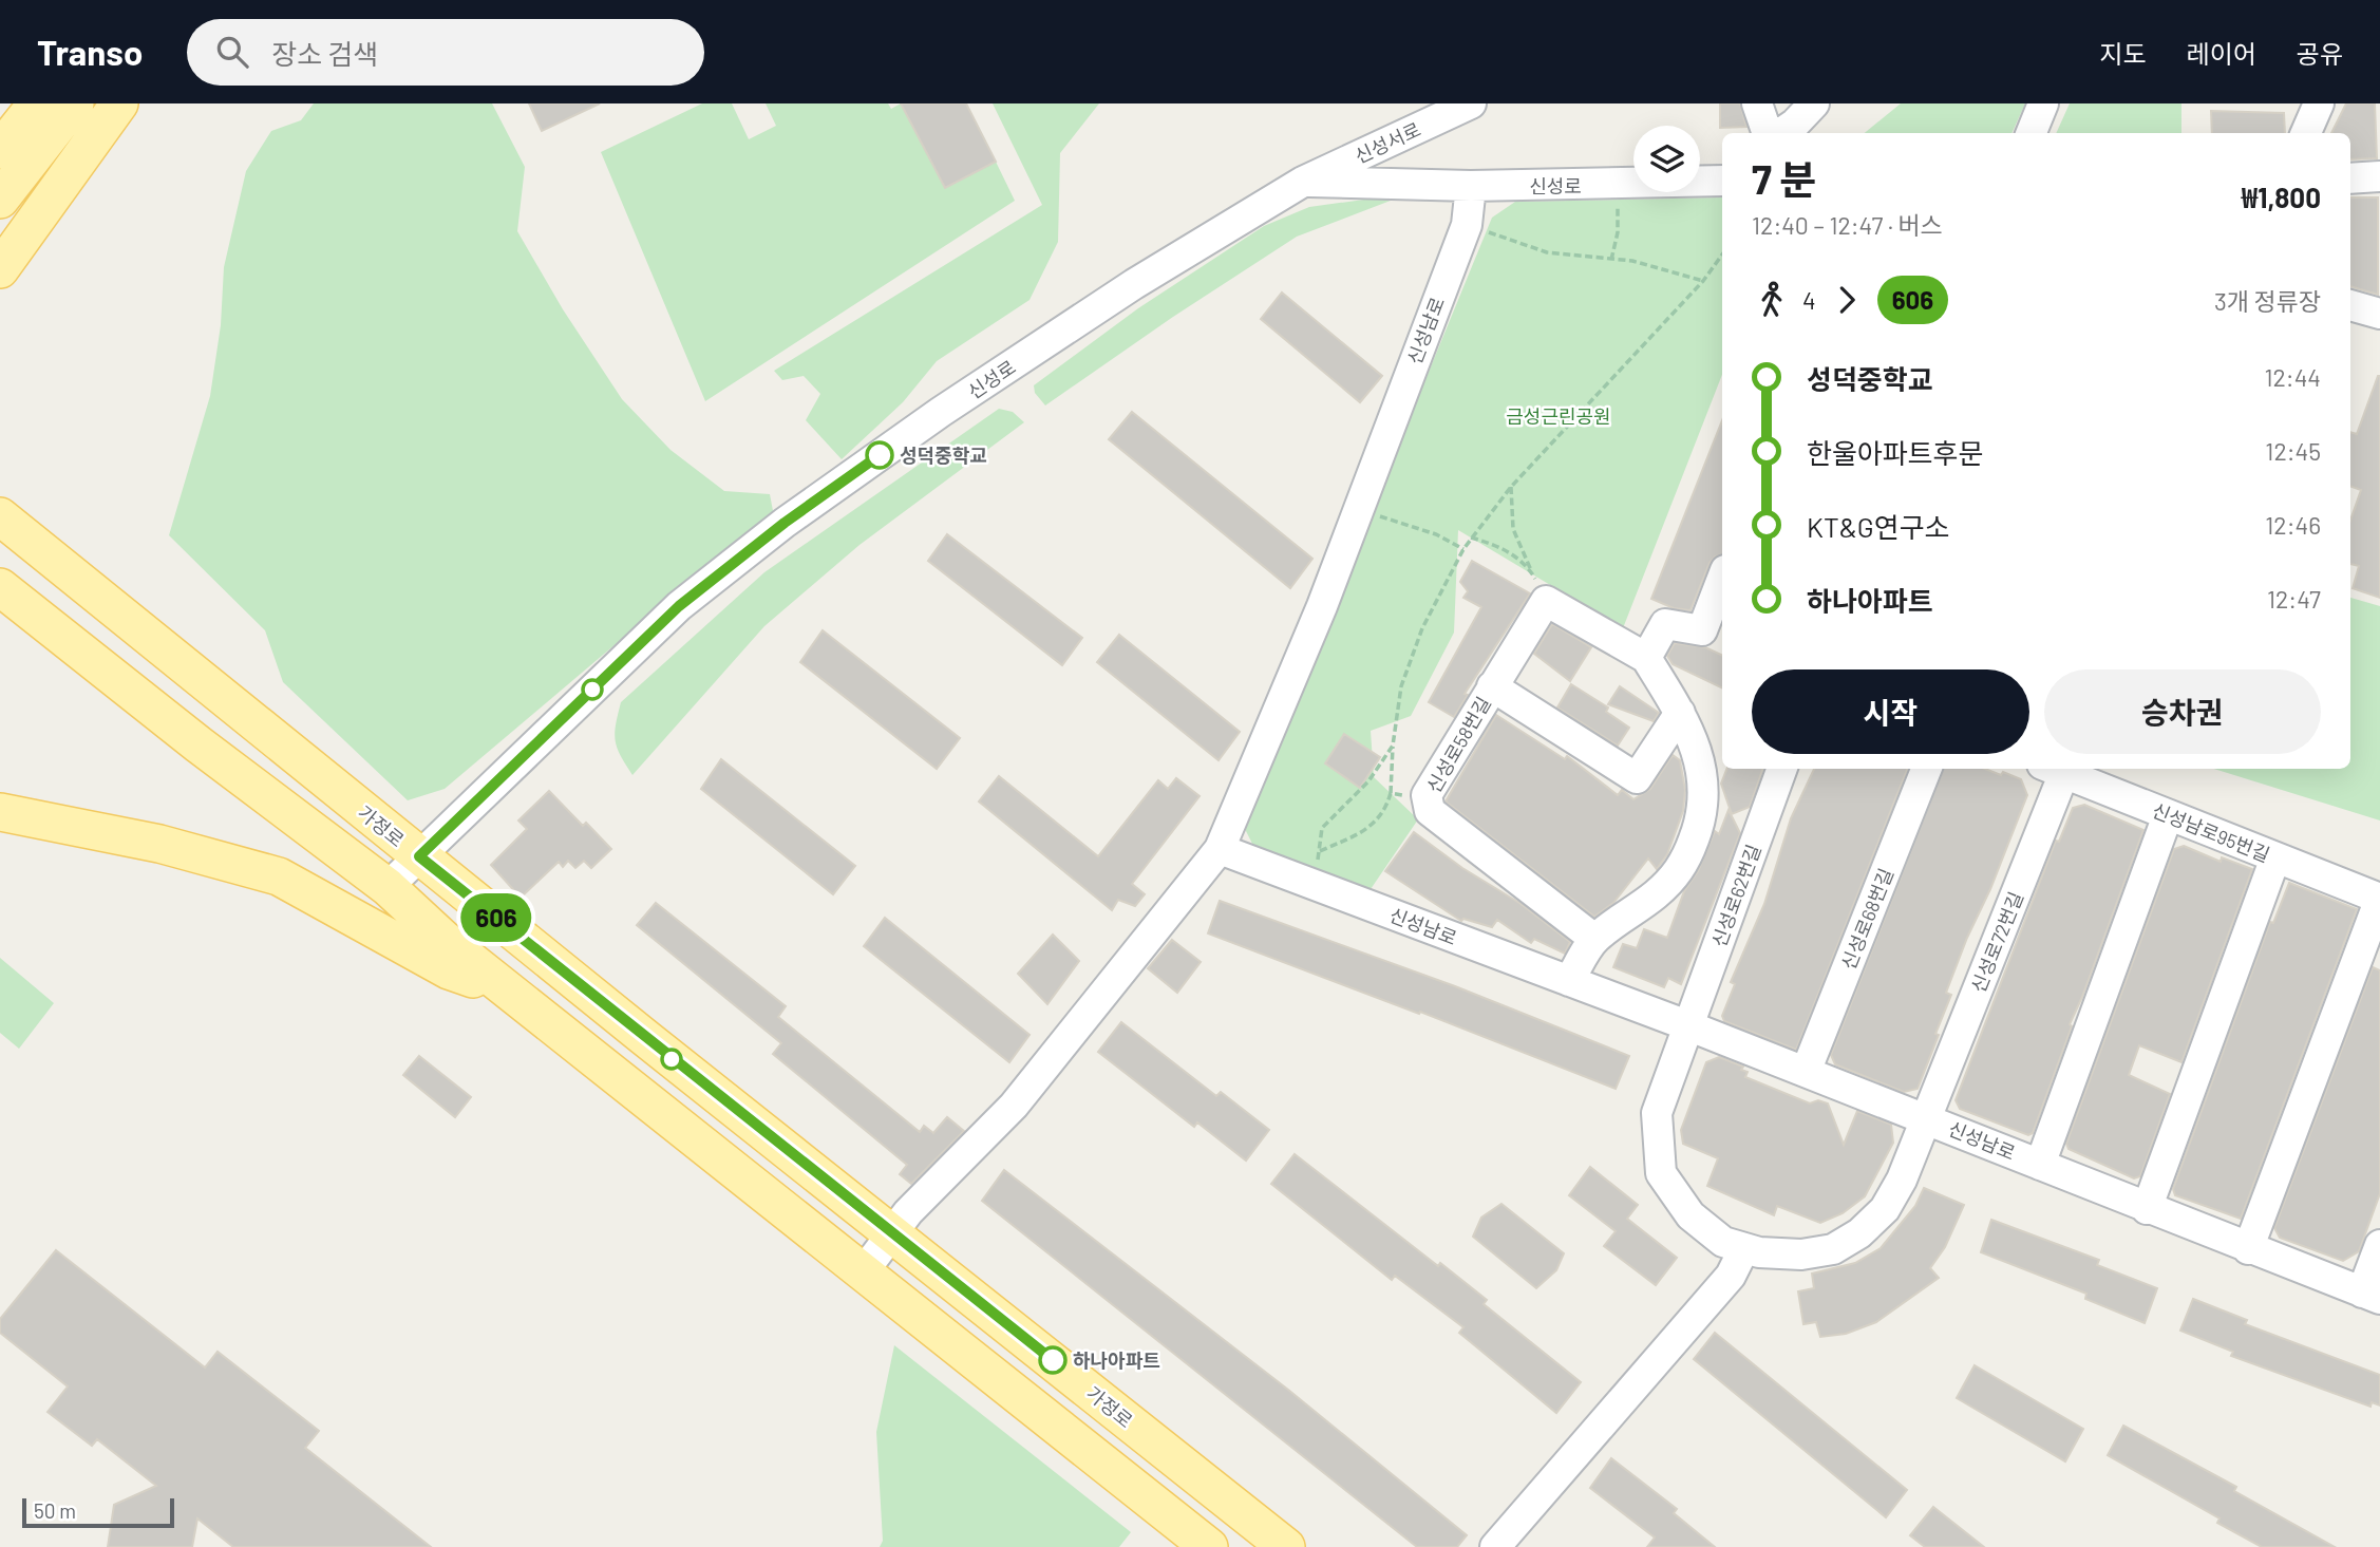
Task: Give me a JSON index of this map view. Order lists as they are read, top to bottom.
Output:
{
  "streets": {
    "main road": ["가정로"],
    "street": [
      "신성서로",
      "신성로",
      "신성남로",
      "신성로58번길",
      "신성남로95번길",
      "신성로62번길",
      "신성로68번길",
      "신성로72번길"
    ]
  },
  "crossings": [
    ["신성서로", "신성로"],
    ["신성로", "신성남로"],
    ["신성로", "가정로"],
    ["신성남로", "신성로62번길"],
    ["신성남로", "신성로72번길"]
  ],
  "parks": ["금성근린공원"],
  "places": ["성덕중학교", "하나아파트"],
  "lines": ["bus line 606"],
  "scale_bar": "50 m",
  "page": {
    "header": "Transo",
    "search": "장소 검색",
    "nav": ["지도", "레이어", "공유"],
    "on_map": "606",
    "heading": ["7 분", "12:40 – 12:47 · 버스", "₩1,800"],
    "legs": ["4", "606", "3개 정류장"],
    "list": [
      {
        "name": "성덕중학교",
        "value": "12:44"
      },
      {
        "name": "한울아파트후문",
        "value": "12:45"
      },
      {
        "name": "KT&G연구소",
        "value": "12:46"
      },
      {
        "name": "하나아파트",
        "value": "12:47"
      }
    ],
    "buttons": ["시작", "승차권"],
    "scale": "50 m"
  }
}
